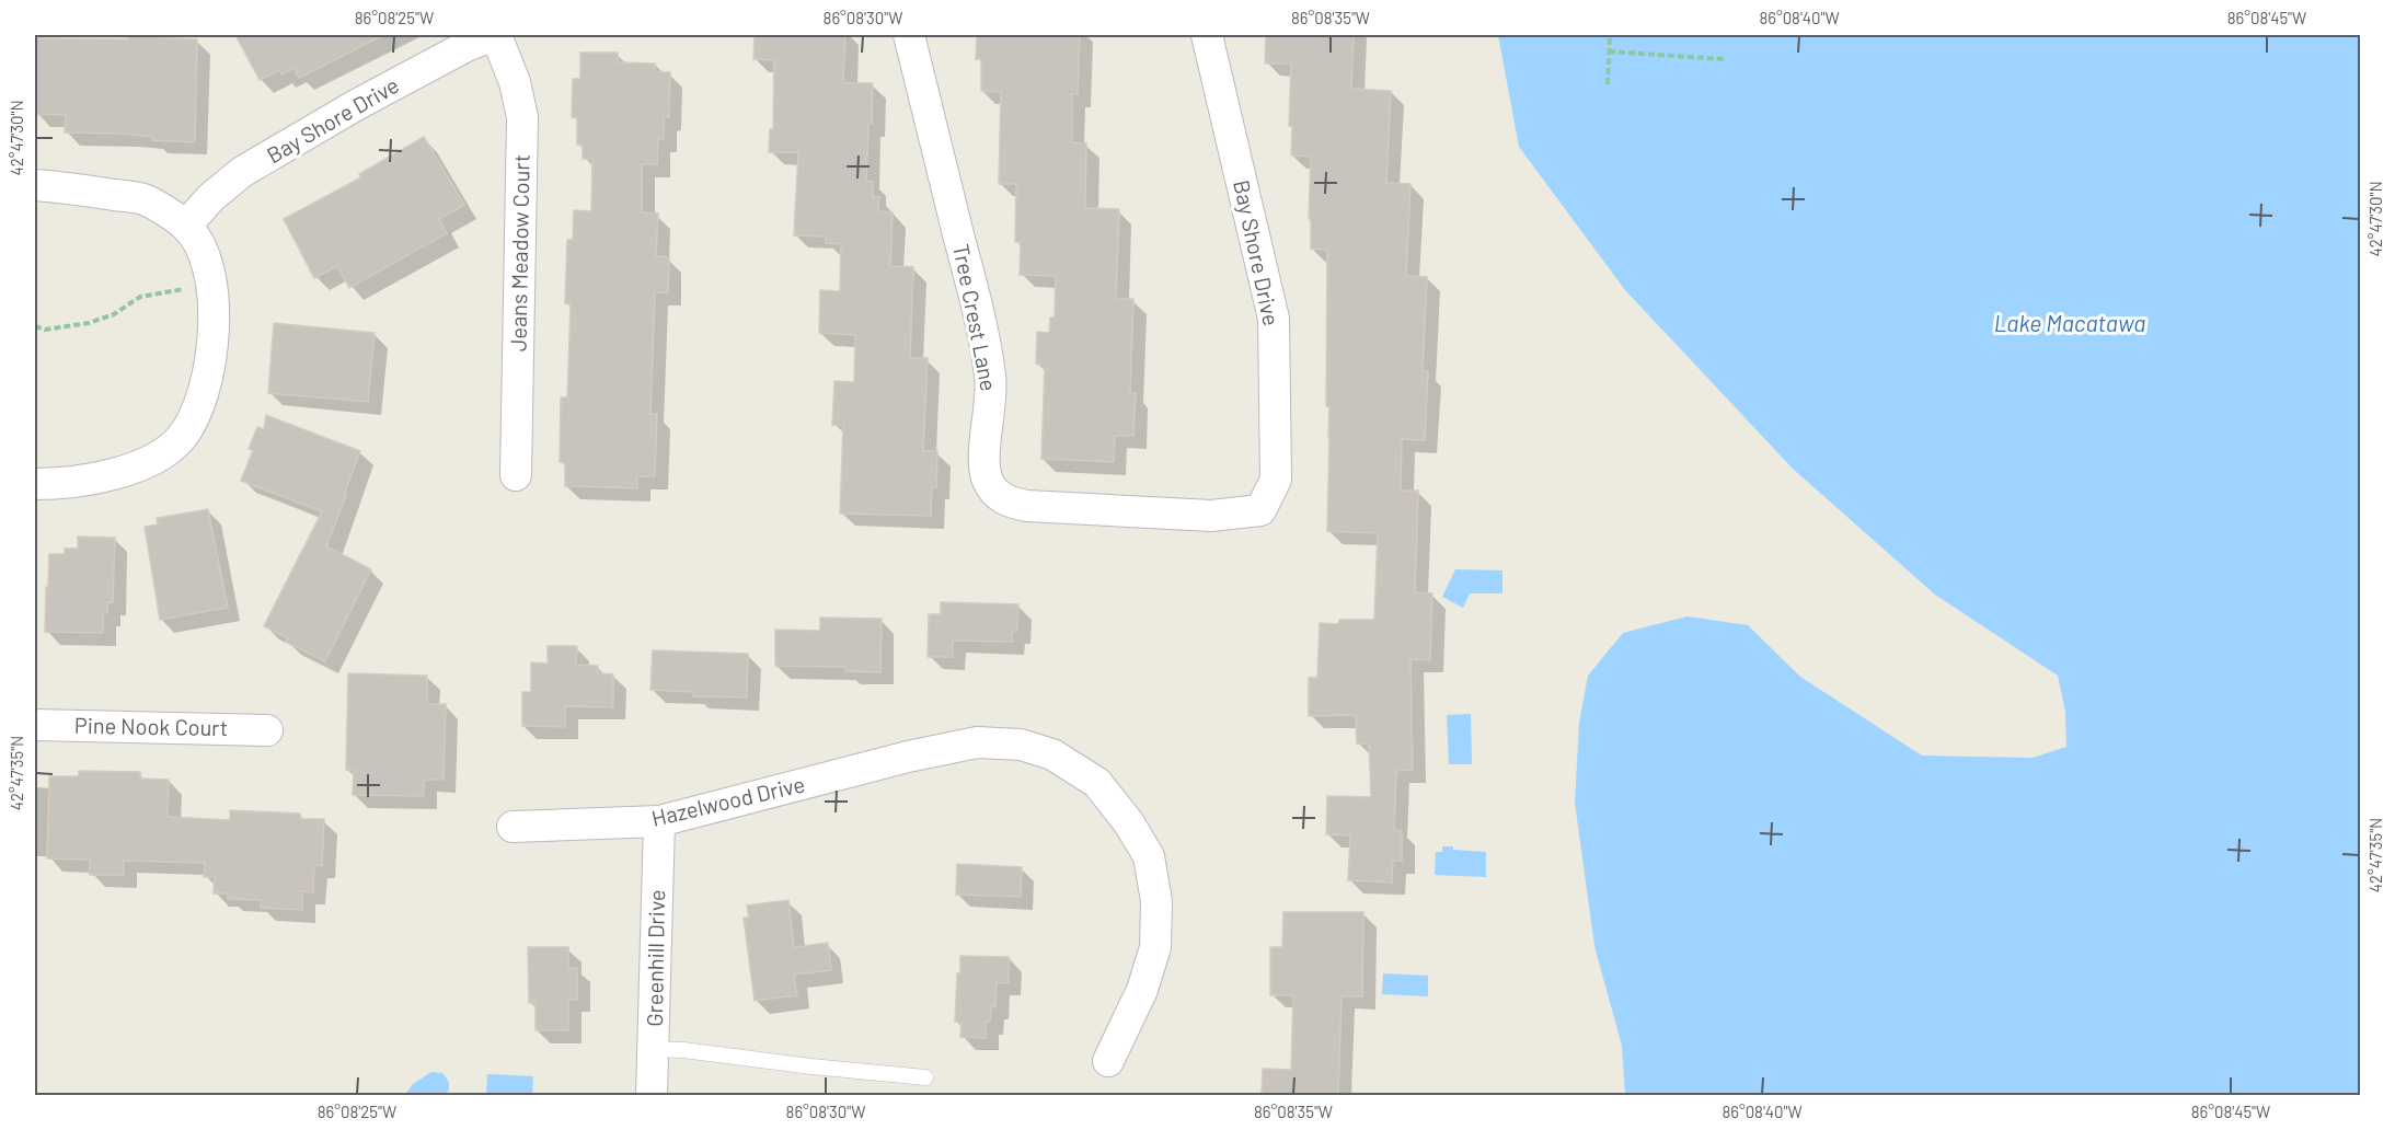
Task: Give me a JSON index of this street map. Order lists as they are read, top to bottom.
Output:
{
  "streets": {
    "street": [
      "Bay Shore Drive",
      "Jeans Meadow Court",
      "Tree Crest Lane",
      "Pine Nook Court",
      "Hazelwood Drive",
      "Greenhill Drive"
    ]
  },
  "crossings": [
    ["Bay Shore Drive", "Jeans Meadow Court"],
    ["Bay Shore Drive", "Tree Crest Lane"],
    ["Hazelwood Drive", "Greenhill Drive"]
  ],
  "water": ["Lake Macatawa"],
  "coordinates": [
    "86°08'25\"W",
    "86°08'30\"W",
    "86°08'35\"W",
    "86°08'40\"W",
    "86°08'45\"W",
    "42°47'30\"N",
    "42°47'35\"N"
  ]
}
